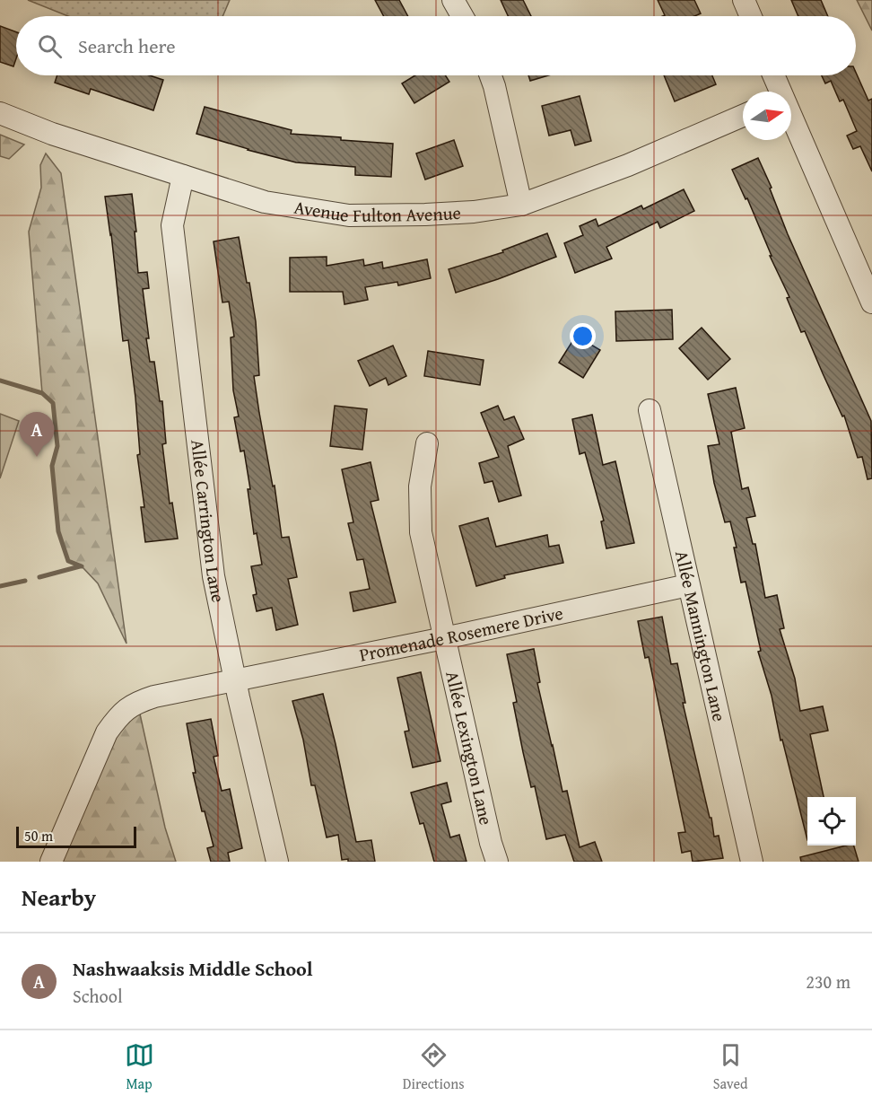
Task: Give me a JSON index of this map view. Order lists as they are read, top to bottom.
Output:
{
  "streets": {
    "street": [
      "Avenue Fulton Avenue",
      "Allée Carrington Lane",
      "Promenade Rosemere Drive",
      "Allée Mannington Lane",
      "Allée Lexington Lane"
    ]
  },
  "crossings": [
    ["Avenue Fulton Avenue", "Allée Carrington Lane"],
    ["Allée Carrington Lane", "Promenade Rosemere Drive"],
    ["Promenade Rosemere Drive", "Allée Mannington Lane"],
    ["Promenade Rosemere Drive", "Allée Lexington Lane"]
  ],
  "scale_bar": "50 m",
  "north": "right",
  "page": {
    "search": "Search here",
    "pins": "A",
    "scale": "50 m",
    "heading": "Nearby",
    "list": [
      {
        "mark": "A",
        "name": "Nashwaaksis Middle School",
        "note": "School",
        "value": "230 m"
      }
    ],
    "nav": ["Map", "Directions", "Saved"]
  }
}
